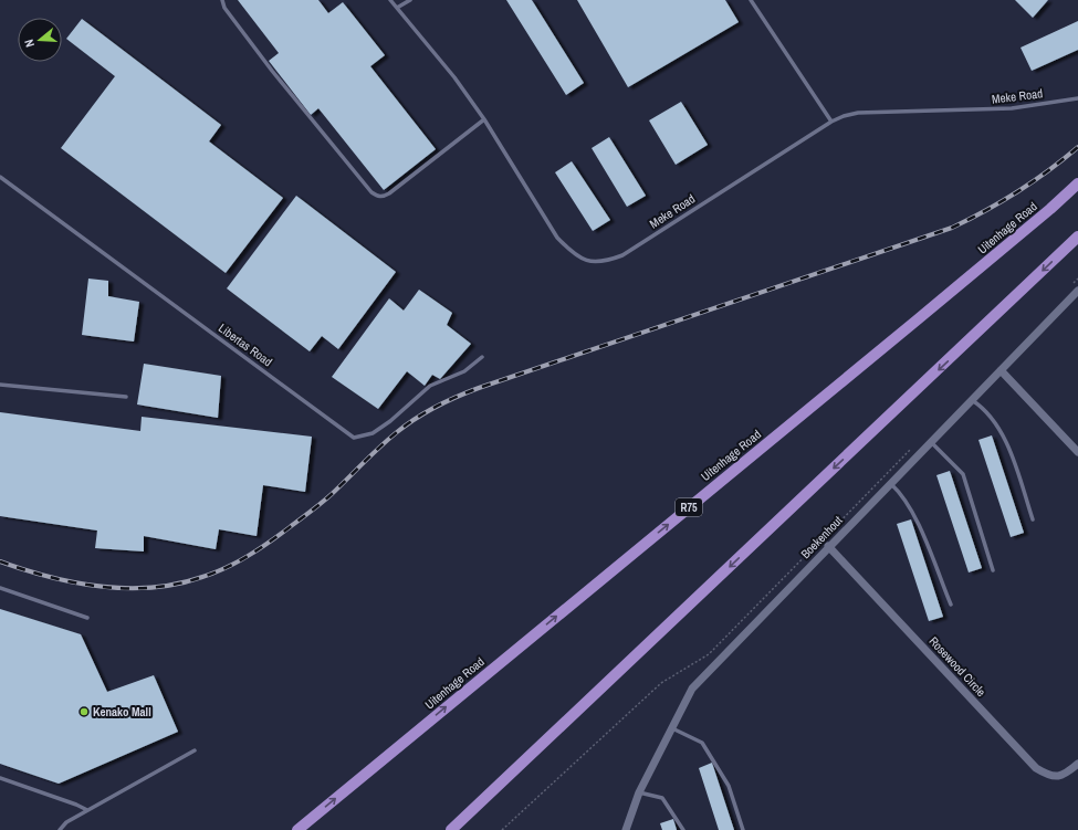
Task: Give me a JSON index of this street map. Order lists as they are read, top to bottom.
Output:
{
  "streets": {
    "main road": ["Uitenhage Road", "R75"],
    "street": ["Boekenhout", "Rosewood Circle"],
    "lane": ["Meke Road", "Libertas Road"]
  },
  "crossings": [
    ["Boekenhout", "Rosewood Circle"]
  ],
  "places": ["Kenako Mall"],
  "north": "left"
}
